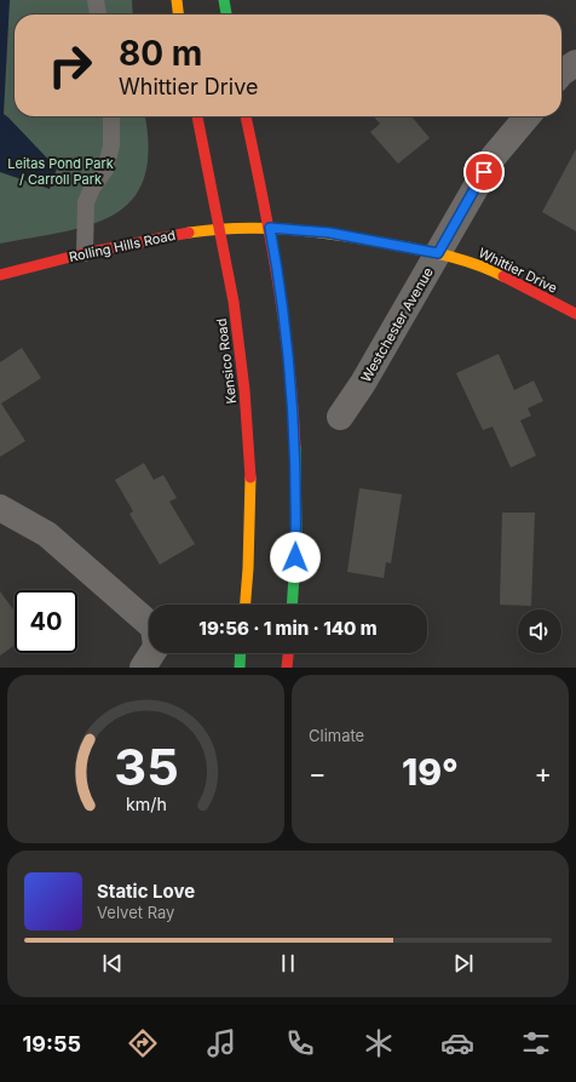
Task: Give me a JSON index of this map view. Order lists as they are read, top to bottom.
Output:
{
  "streets": {
    "street": [
      "Rolling Hills Road",
      "Whittier Drive",
      "Westchester Avenue",
      "Kensico Road"
    ]
  },
  "crossings": [
    ["Rolling Hills Road", "Whittier Drive"],
    ["Rolling Hills Road", "Kensico Road"],
    ["Whittier Drive", "Westchester Avenue"]
  ],
  "parks": ["Leitas Pond Park / Carroll Park"],
  "page": {
    "turn": ["80 m", "Whittier Drive"],
    "limit": "40",
    "trip": "19:56 · 1 min · 140 m",
    "tile": "Climate",
    "heat": ["−", "19°", "+"],
    "song": ["Static Love", "Velvet Ray"],
    "tabs": "19:55",
    "gauge": ["35", "km/h"]
  }
}
